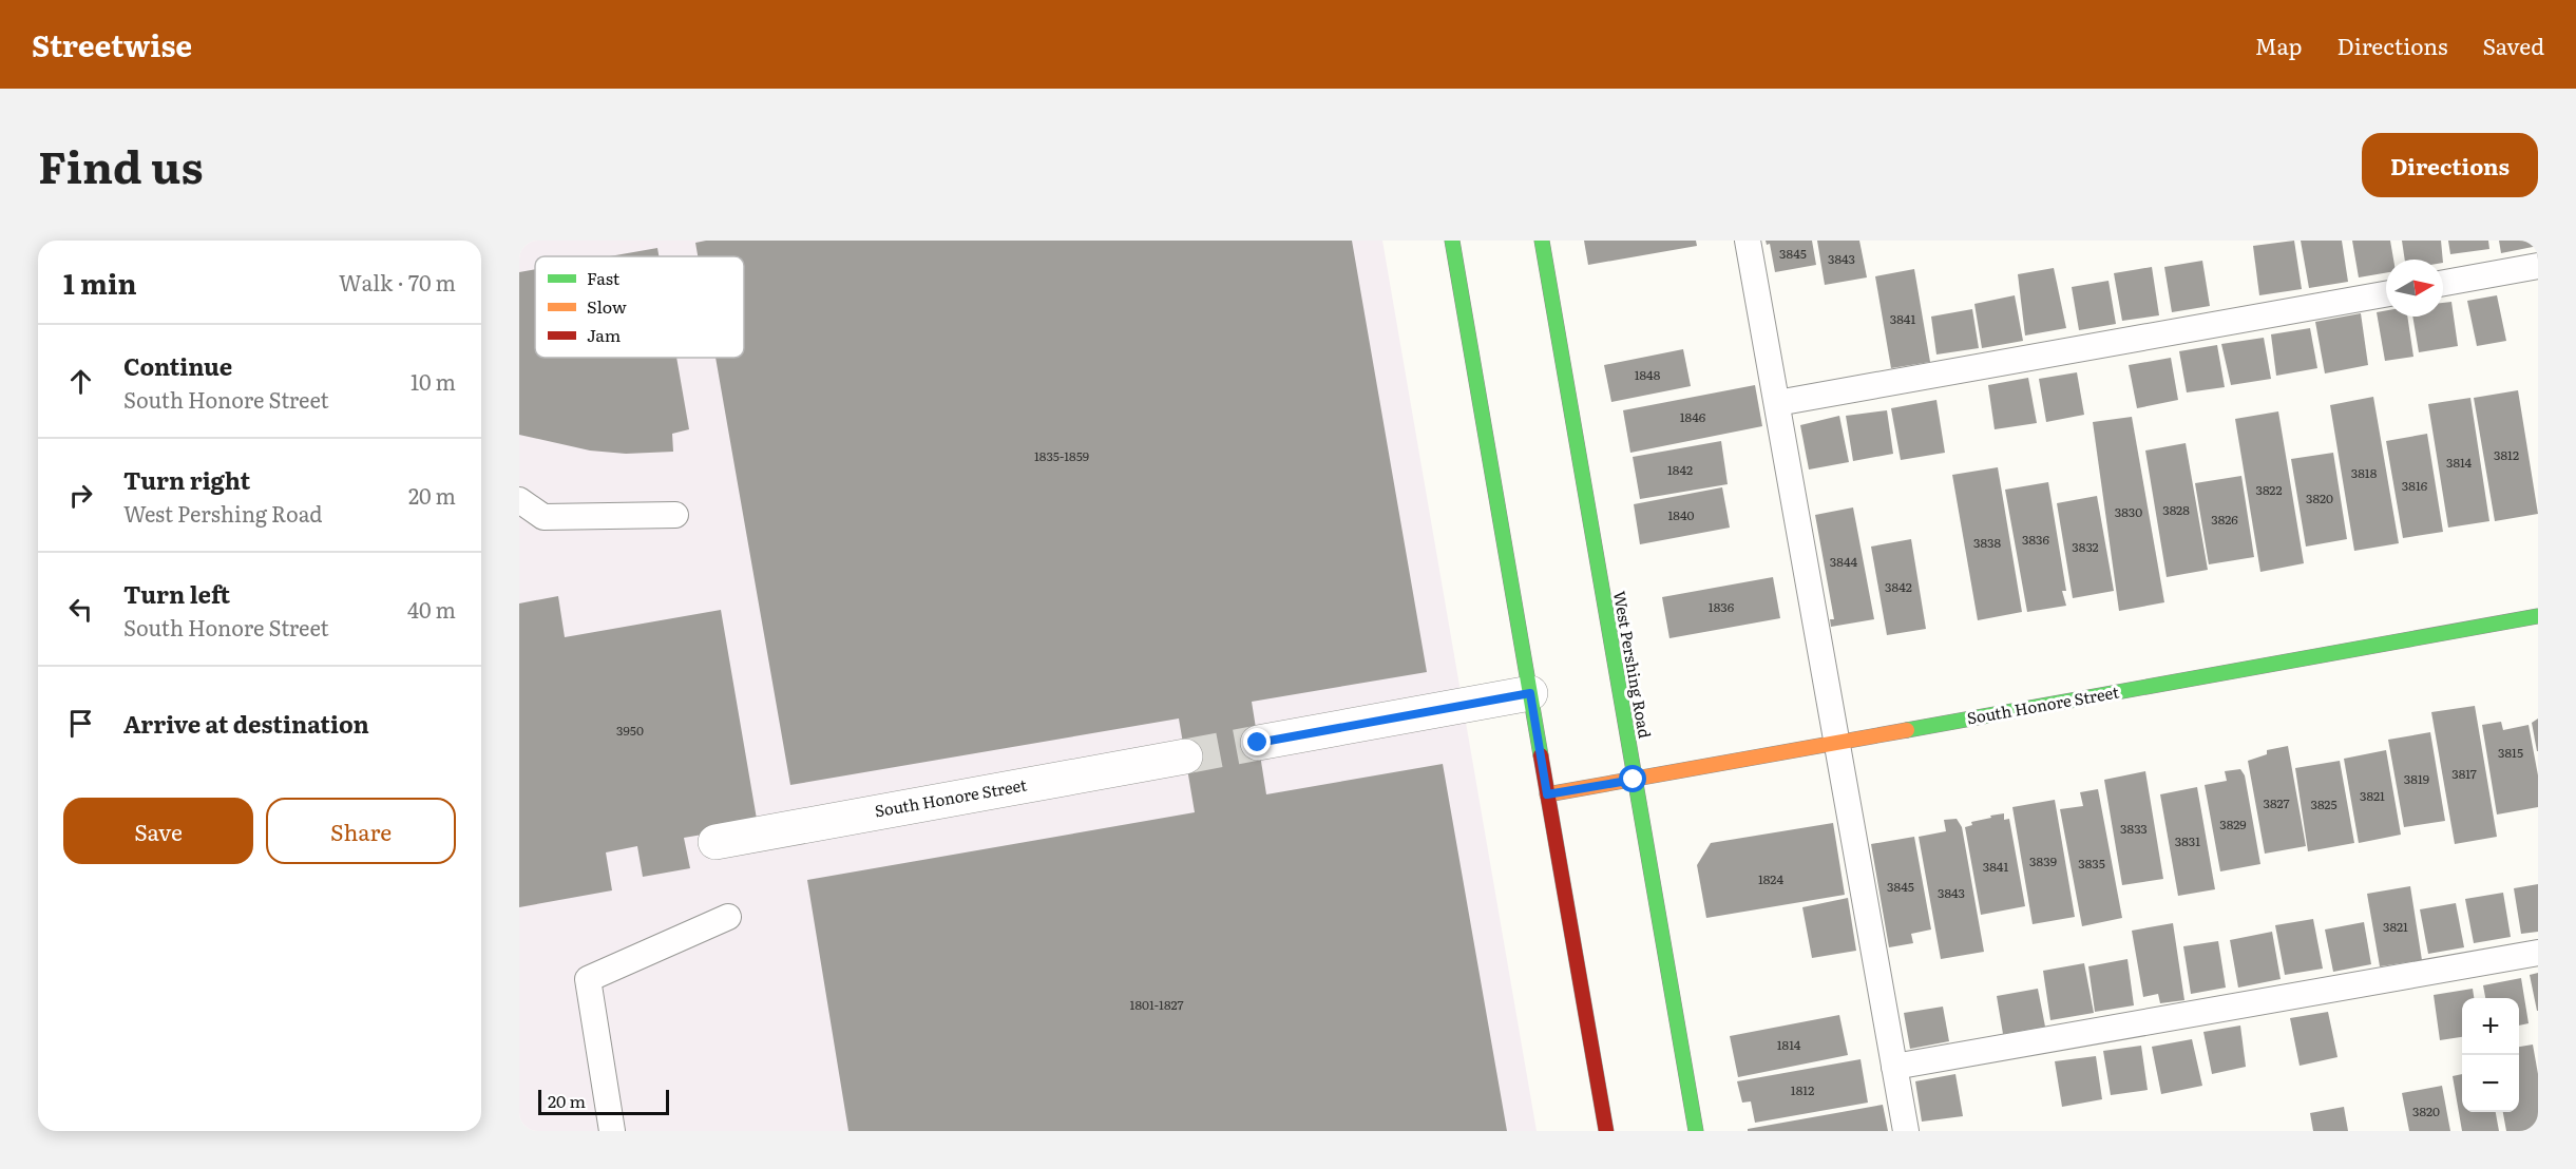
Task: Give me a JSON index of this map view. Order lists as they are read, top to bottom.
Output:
{
  "streets": {
    "street": ["West Pershing Road", "South Honore Street"]
  },
  "crossings": [
    ["West Pershing Road", "South Honore Street"]
  ],
  "house_numbers": [
    "3845",
    "3843",
    "3841",
    "1848",
    "1846",
    "3812",
    "1835-1859",
    "3814",
    "1842",
    "3818",
    "3816",
    "3822",
    "3820",
    "3828",
    "3830",
    "1840",
    "3826",
    "3836",
    "3838",
    "3832",
    "3844",
    "3842",
    "1836",
    "3950",
    "3815",
    "3817",
    "3819",
    "3821",
    "3827",
    "3825",
    "3829",
    "3833",
    "3831",
    "3839",
    "3835",
    "3841",
    "1824",
    "3845",
    "3843",
    "3821",
    "1801-1827",
    "1814",
    "1812",
    "3820"
  ],
  "legend": ["Fast", "Slow", "Jam"],
  "scale_bar": "20 m",
  "north": "right",
  "page": {
    "header": "Streetwise",
    "nav": ["Map", "Directions", "Saved"],
    "title": "Find us",
    "buttons": [
      "Directions",
      ["Save", "Share"]
    ],
    "heading": ["1 min", "Walk · 70 m"],
    "list": [
      ["Continue", "South Honore Street", "10 m"],
      ["Turn right", "West Pershing Road", "20 m"],
      ["Turn left", "South Honore Street", "40 m"],
      "Arrive at destination"
    ],
    "map_buttons": ["+", "−"],
    "scale": "20 m"
  }
}
